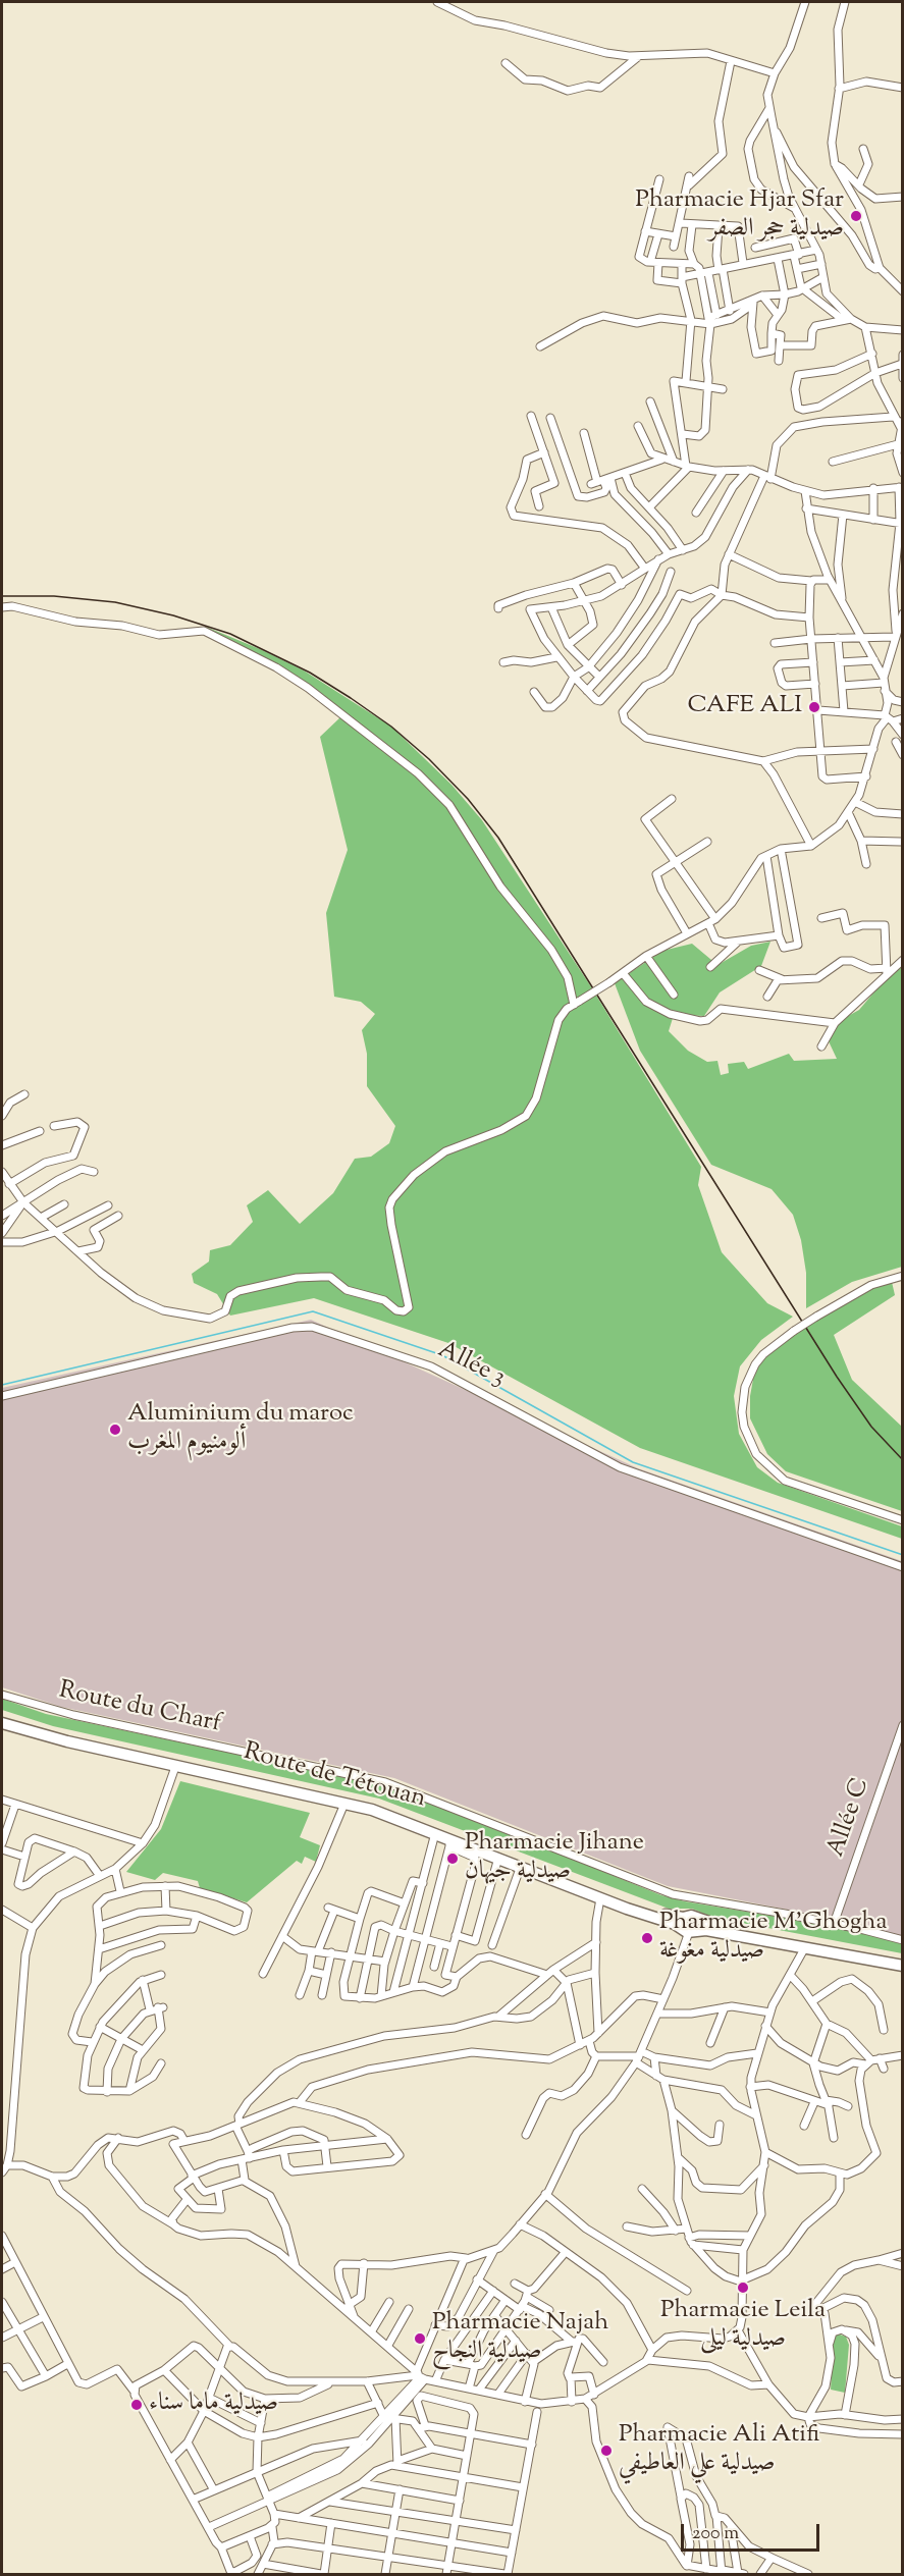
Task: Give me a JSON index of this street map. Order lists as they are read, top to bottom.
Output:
{
  "streets": {
    "highway": ["Route de Tétouan"],
    "street": ["Allée 3", "Route du Charf", "Allée C"]
  },
  "crossings": [
    ["Route du Charf", "Allée C"]
  ],
  "places": [
    "Pharmacie Hjar Sfar صيدلية حجر الصفر",
    "CAFE ALI",
    "Aluminium du maroc ألومنيوم المغرب",
    "Pharmacie Jihane صيدلية جيهان",
    "Pharmacie M'Ghogha صيدلية مغوغة",
    "Pharmacie Leila صيدلية ليلى",
    "Pharmacie Najah صيدلية النجاح",
    "صيدلية ماما سناء",
    "Pharmacie Ali Atifi صيدلية علي العاطيفي"
  ],
  "scale_bar": "200 m"
}
